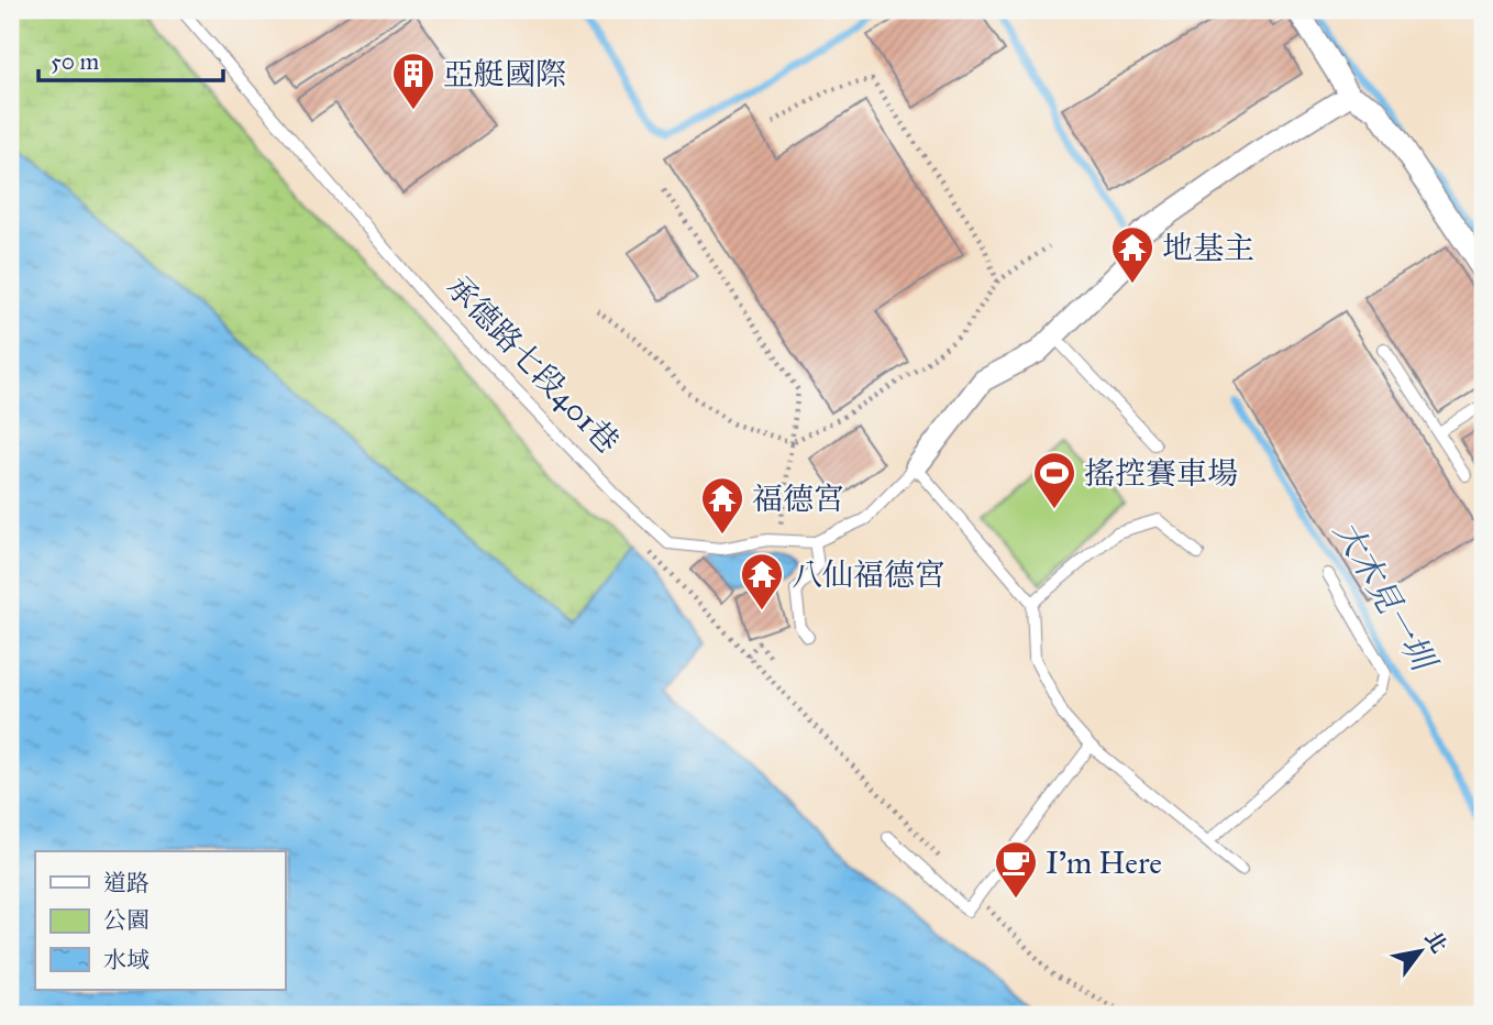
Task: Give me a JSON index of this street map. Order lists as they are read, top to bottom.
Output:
{
  "streets": {
    "lane": ["承德路七段401巷"]
  },
  "water": ["大木見一圳"],
  "places": {
    "building": ["亞艇國際"],
    "temple": ["地基主", "福德宮", "八仙福德宮"],
    "sports": ["搖控賽車場"],
    "cafe": ["I'm Here"]
  },
  "legend": ["道路", "公園", "水域"],
  "scale_bar": "50 m",
  "north": "top right"
}
